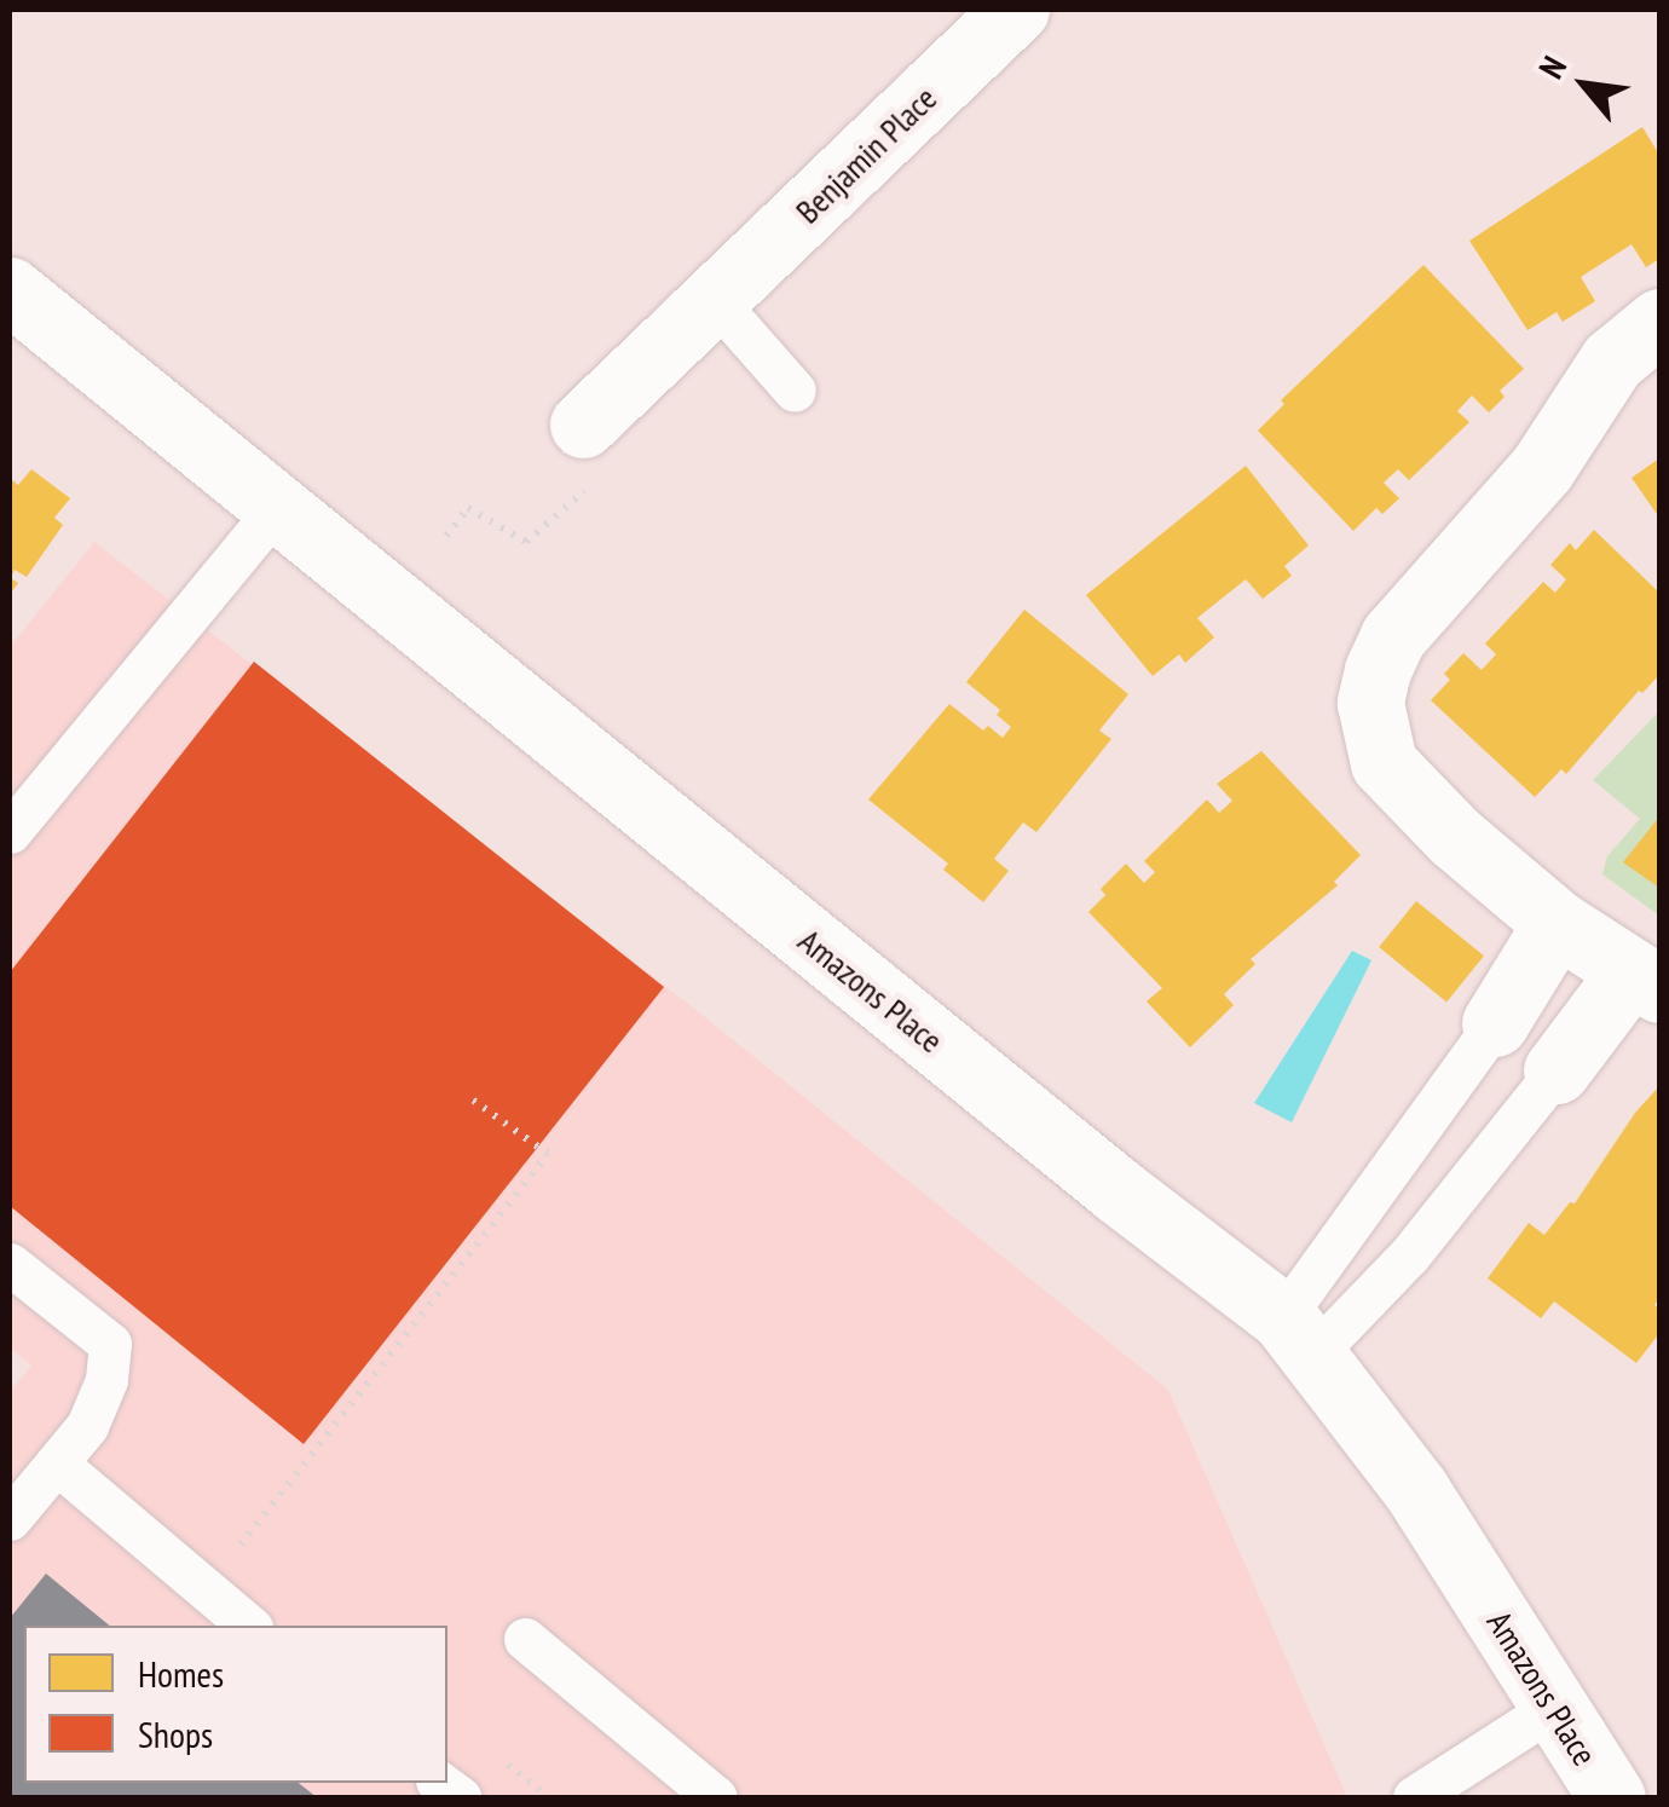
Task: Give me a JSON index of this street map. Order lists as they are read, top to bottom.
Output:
{
  "streets": {
    "street": ["Benjamin Place", "Amazons Place"]
  },
  "legend": ["Homes", "Shops"],
  "north": "top left"
}
